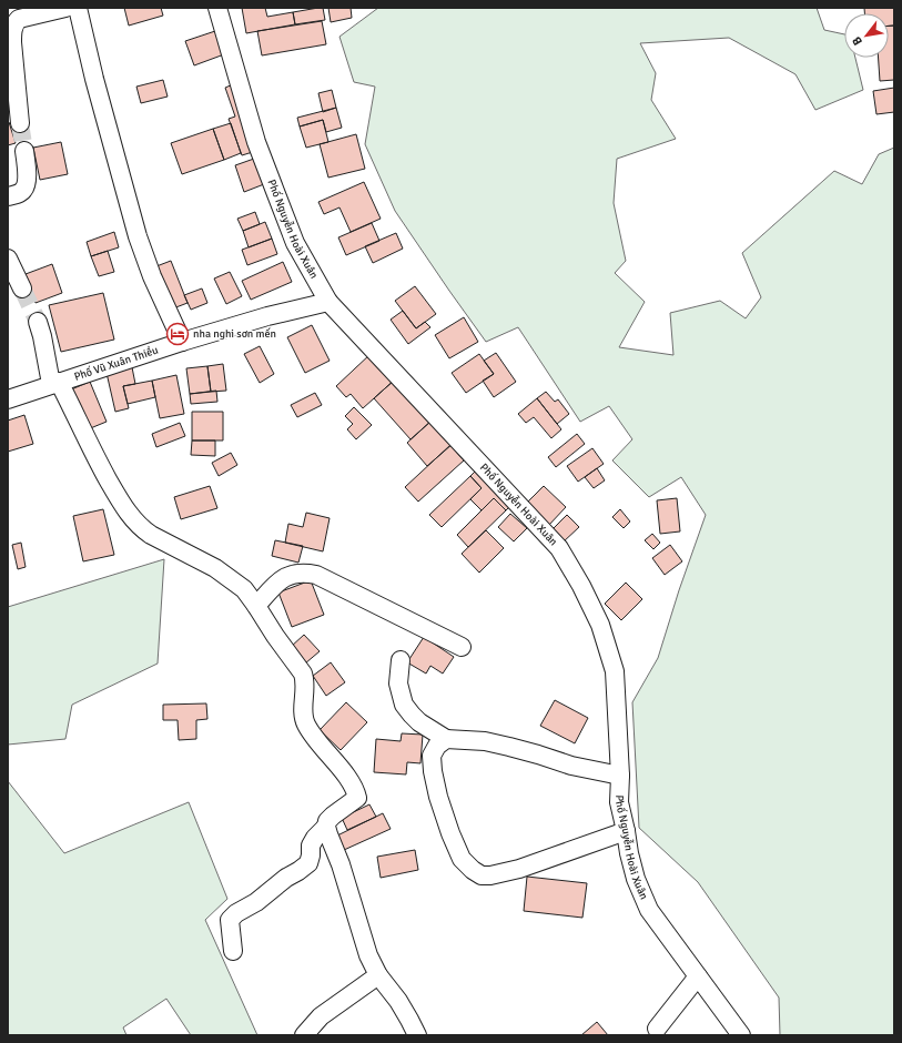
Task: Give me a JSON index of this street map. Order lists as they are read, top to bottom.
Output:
{
  "streets": {
    "street": ["Phố Nguyễn Hoài Xuân", "Phố Vũ Xuân Thiều"]
  },
  "crossings": [
    ["Phố Nguyễn Hoài Xuân", "Phố Vũ Xuân Thiều"]
  ],
  "places": {
    "hotel": ["nha nghi sơn mến"]
  },
  "north": "bottom left"
}
